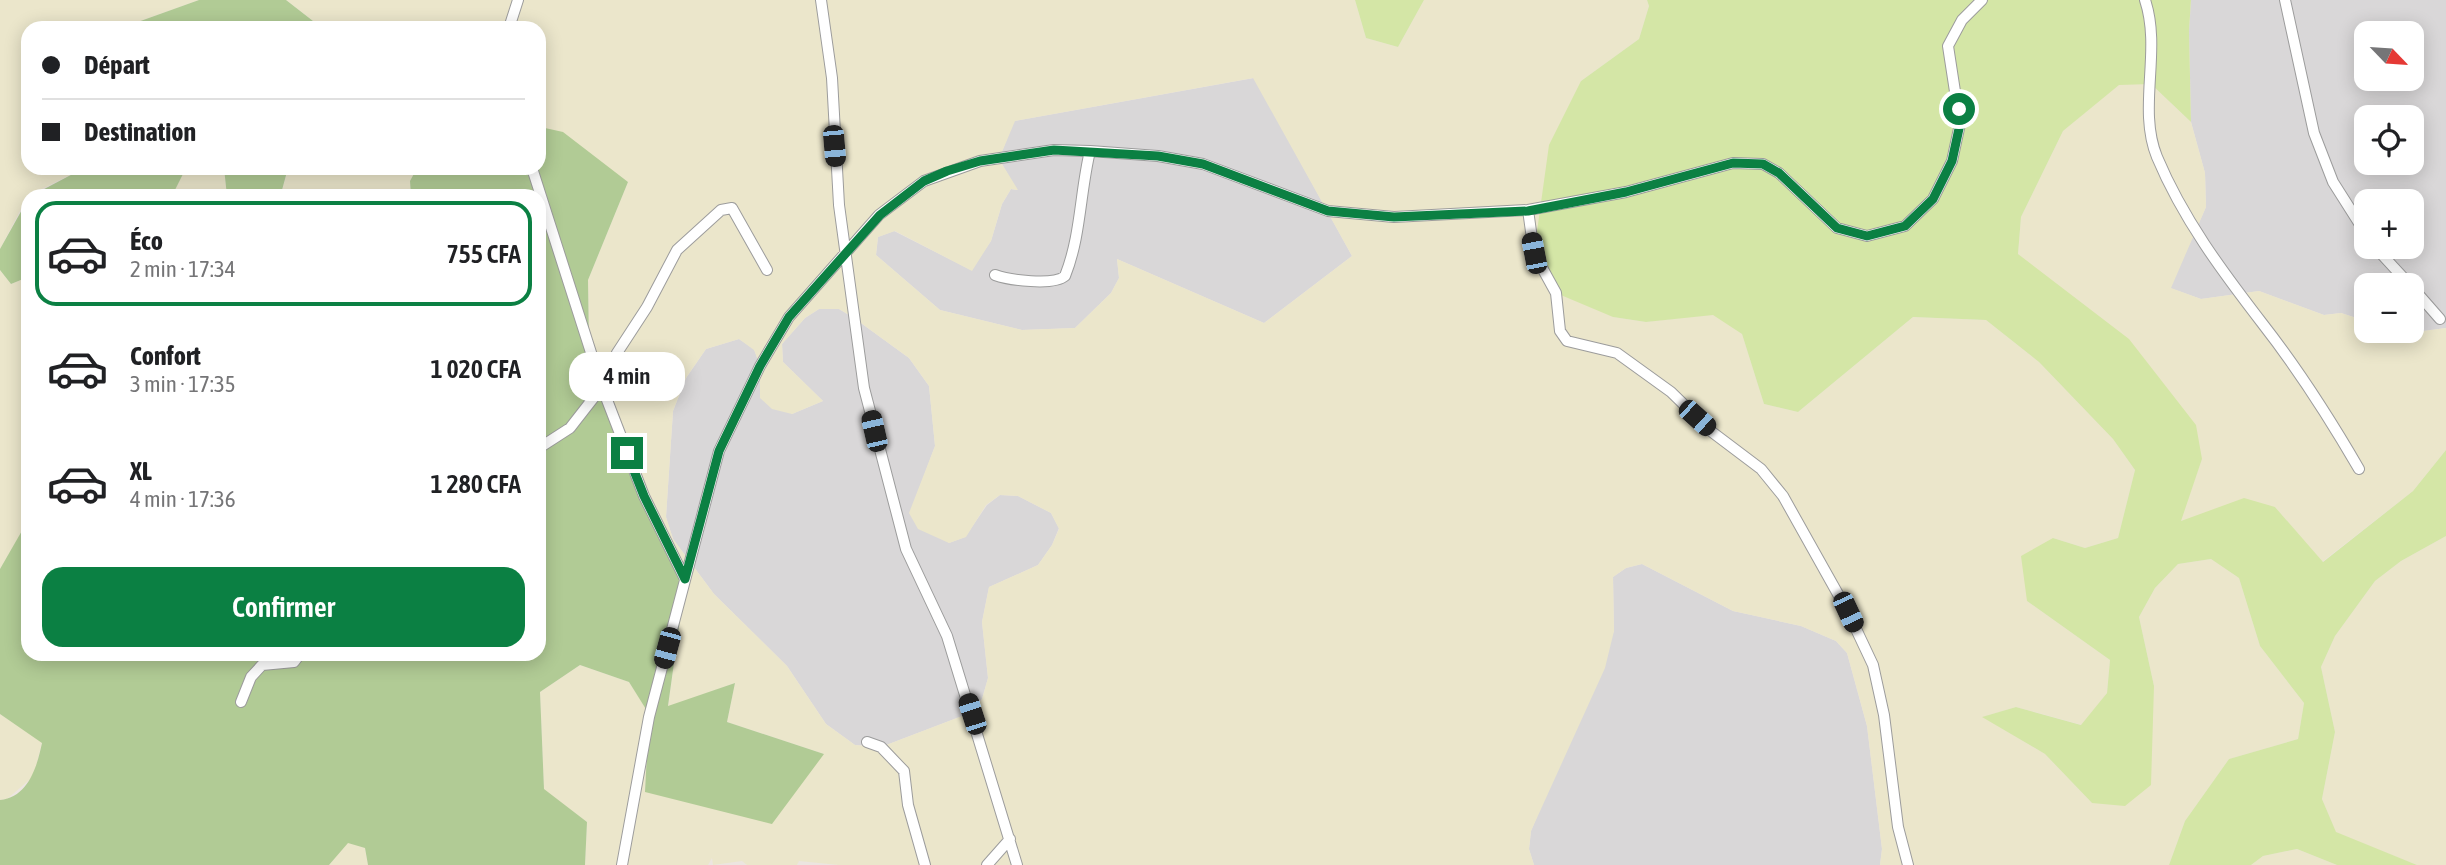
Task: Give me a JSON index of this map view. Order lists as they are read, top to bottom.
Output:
{
  "north": "bottom right",
  "page": {
    "map_buttons": ["+", "−"],
    "banner": ["Départ", "Destination"],
    "list": [
      {
        "name": "Éco",
        "note": "2 min · 17:34",
        "value": "755 CFA"
      },
      {
        "name": "Confort",
        "note": "3 min · 17:35",
        "value": "1 020 CFA"
      },
      {
        "name": "XL",
        "note": "4 min · 17:36",
        "value": "1 280 CFA"
      }
    ],
    "bubble": "4 min",
    "buttons": "Confirmer"
  }
}
